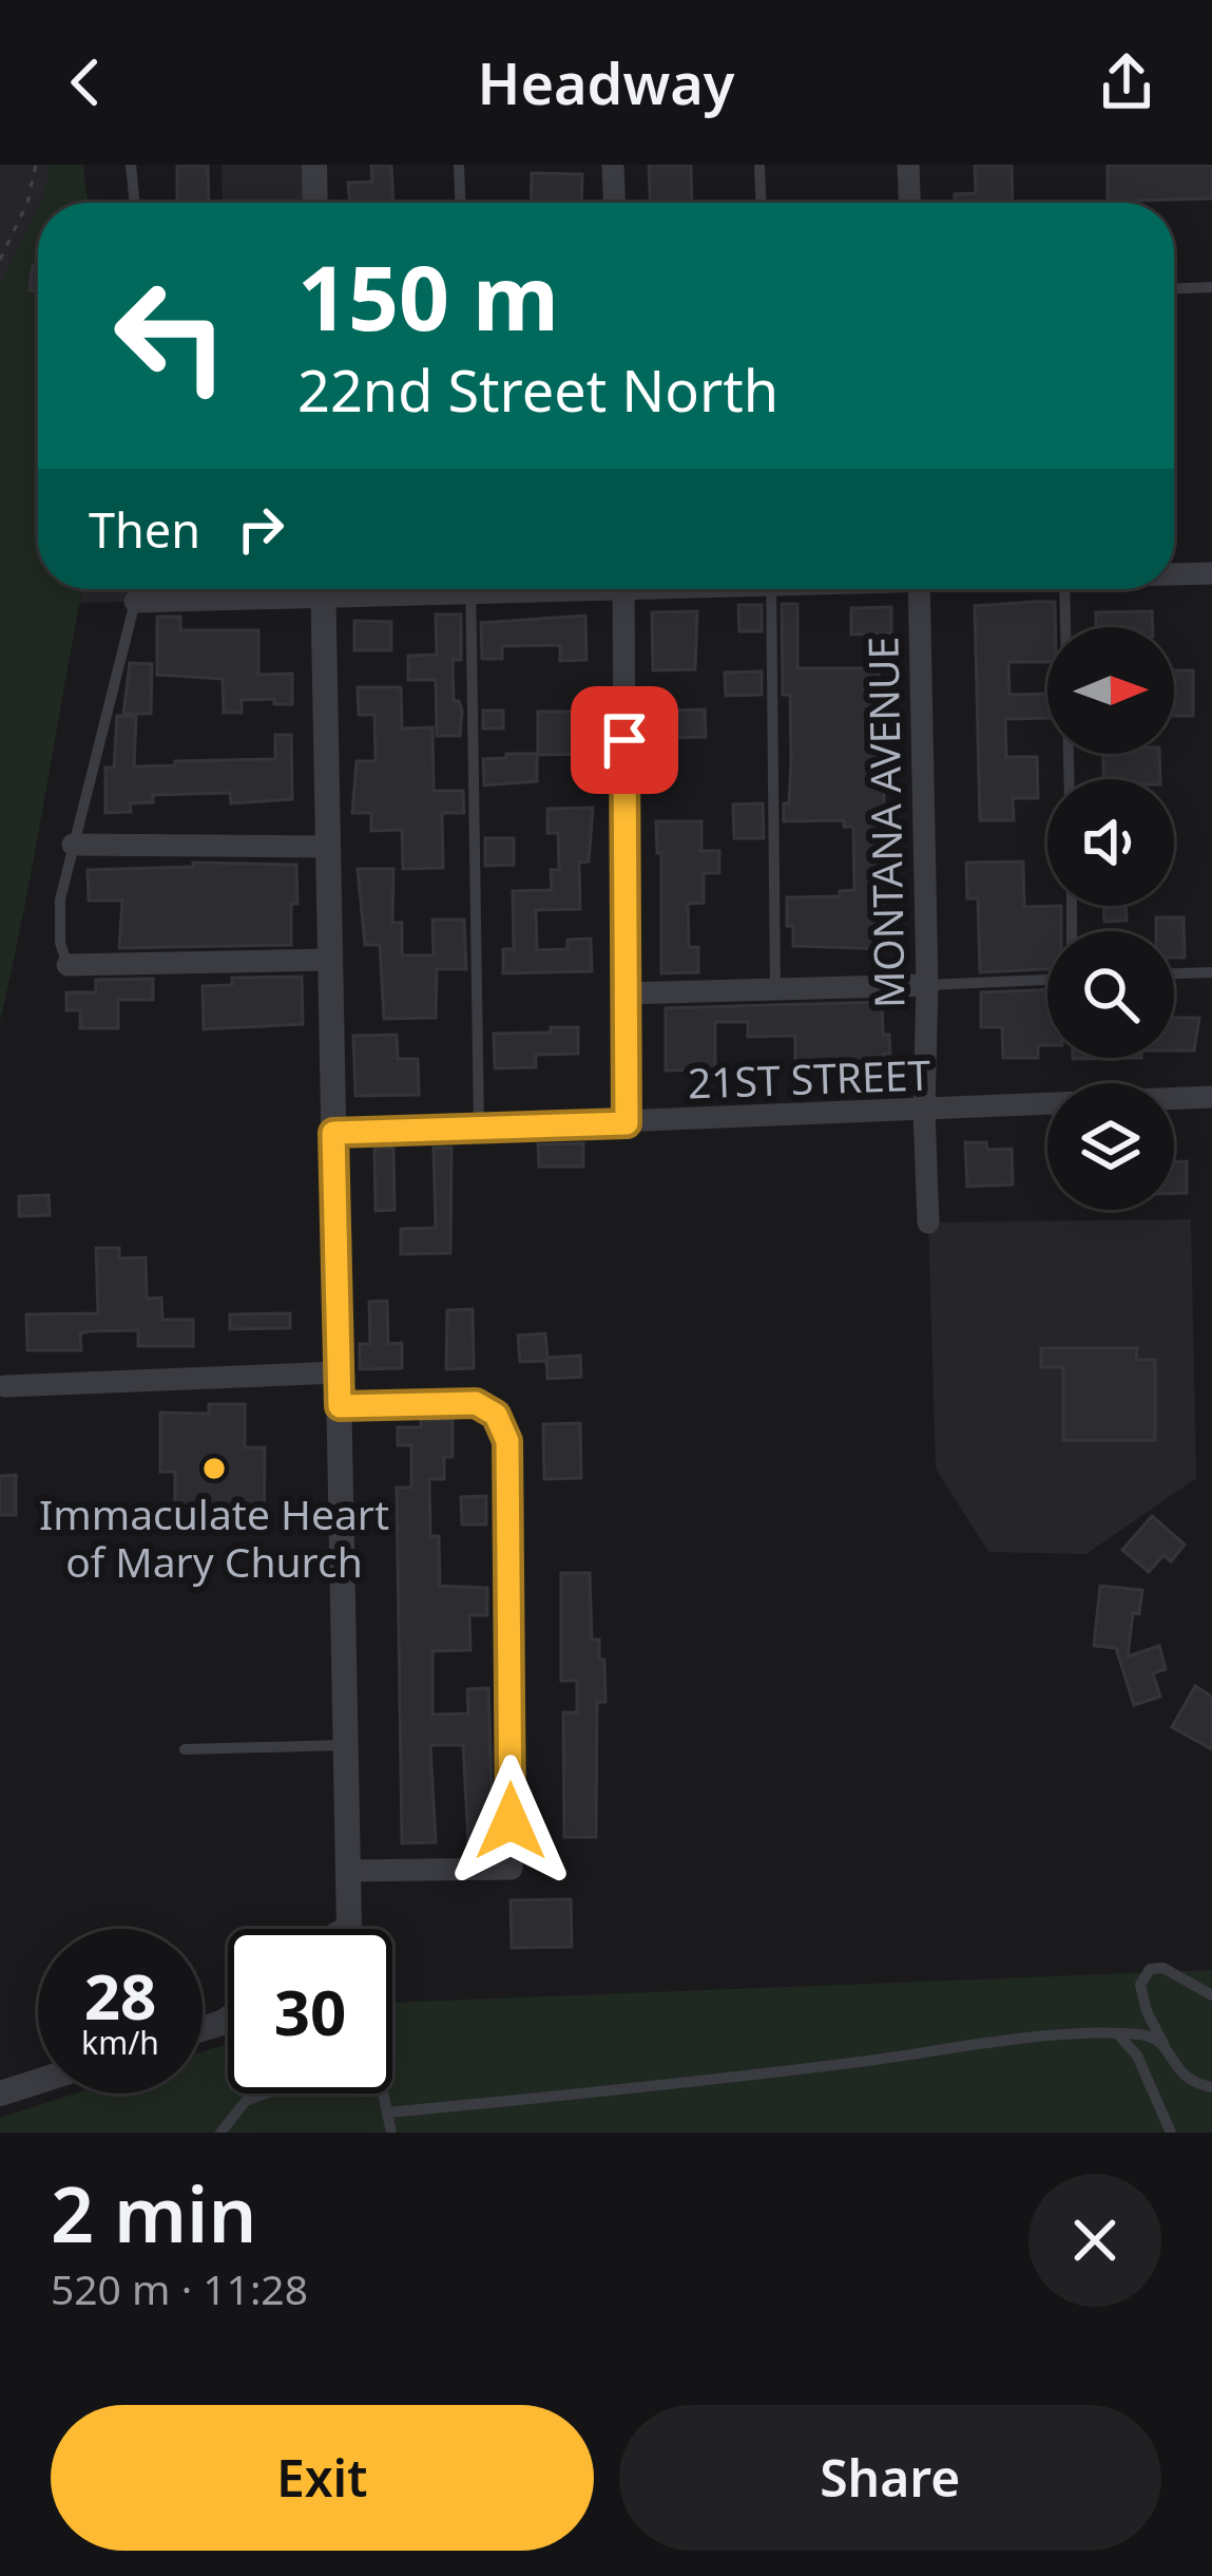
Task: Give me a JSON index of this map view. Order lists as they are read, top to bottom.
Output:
{
  "streets": {
    "street": ["MONTANA AVENUE", "21ST STREET"]
  },
  "crossings": [
    ["MONTANA AVENUE", "21ST STREET"]
  ],
  "places": ["Immaculate Heart of Mary Church"],
  "north": "right",
  "page": {
    "header": "Headway",
    "turn": ["150 m", "22nd Street North"],
    "then": "Then",
    "speed": "28 km/h",
    "limit": "30",
    "heading": ["2 min", "520 m · 11:28"],
    "buttons": ["Exit", "Share"]
  }
}
